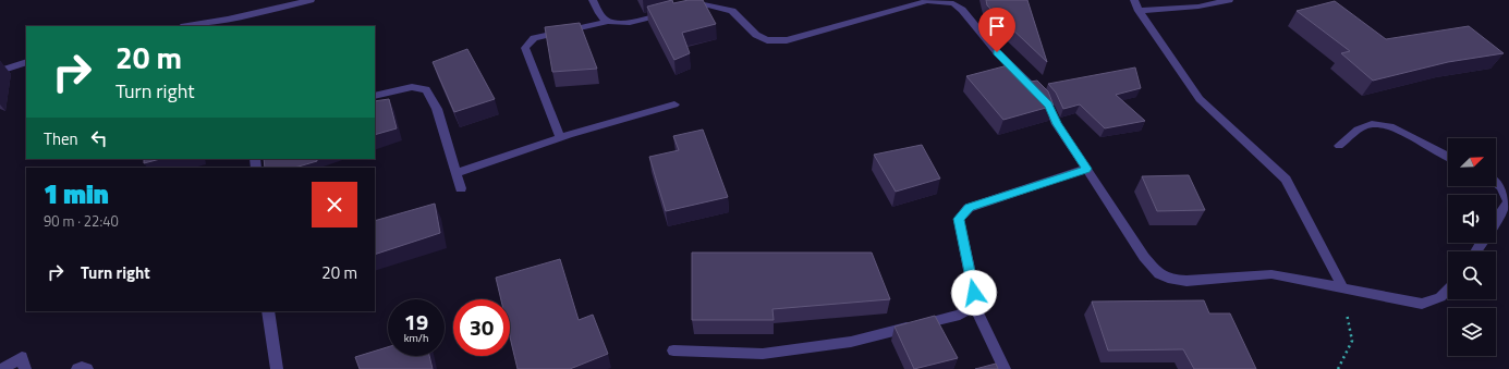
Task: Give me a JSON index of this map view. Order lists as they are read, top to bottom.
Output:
{
  "north": "top right",
  "page": {
    "turn": ["20 m", "Turn right"],
    "then": "Then",
    "heading": ["1 min", "90 m · 22:40"],
    "list": [
      {
        "name": "Turn right",
        "value": "20 m"
      }
    ],
    "speed": "19 km/h",
    "limit": "30"
  }
}
